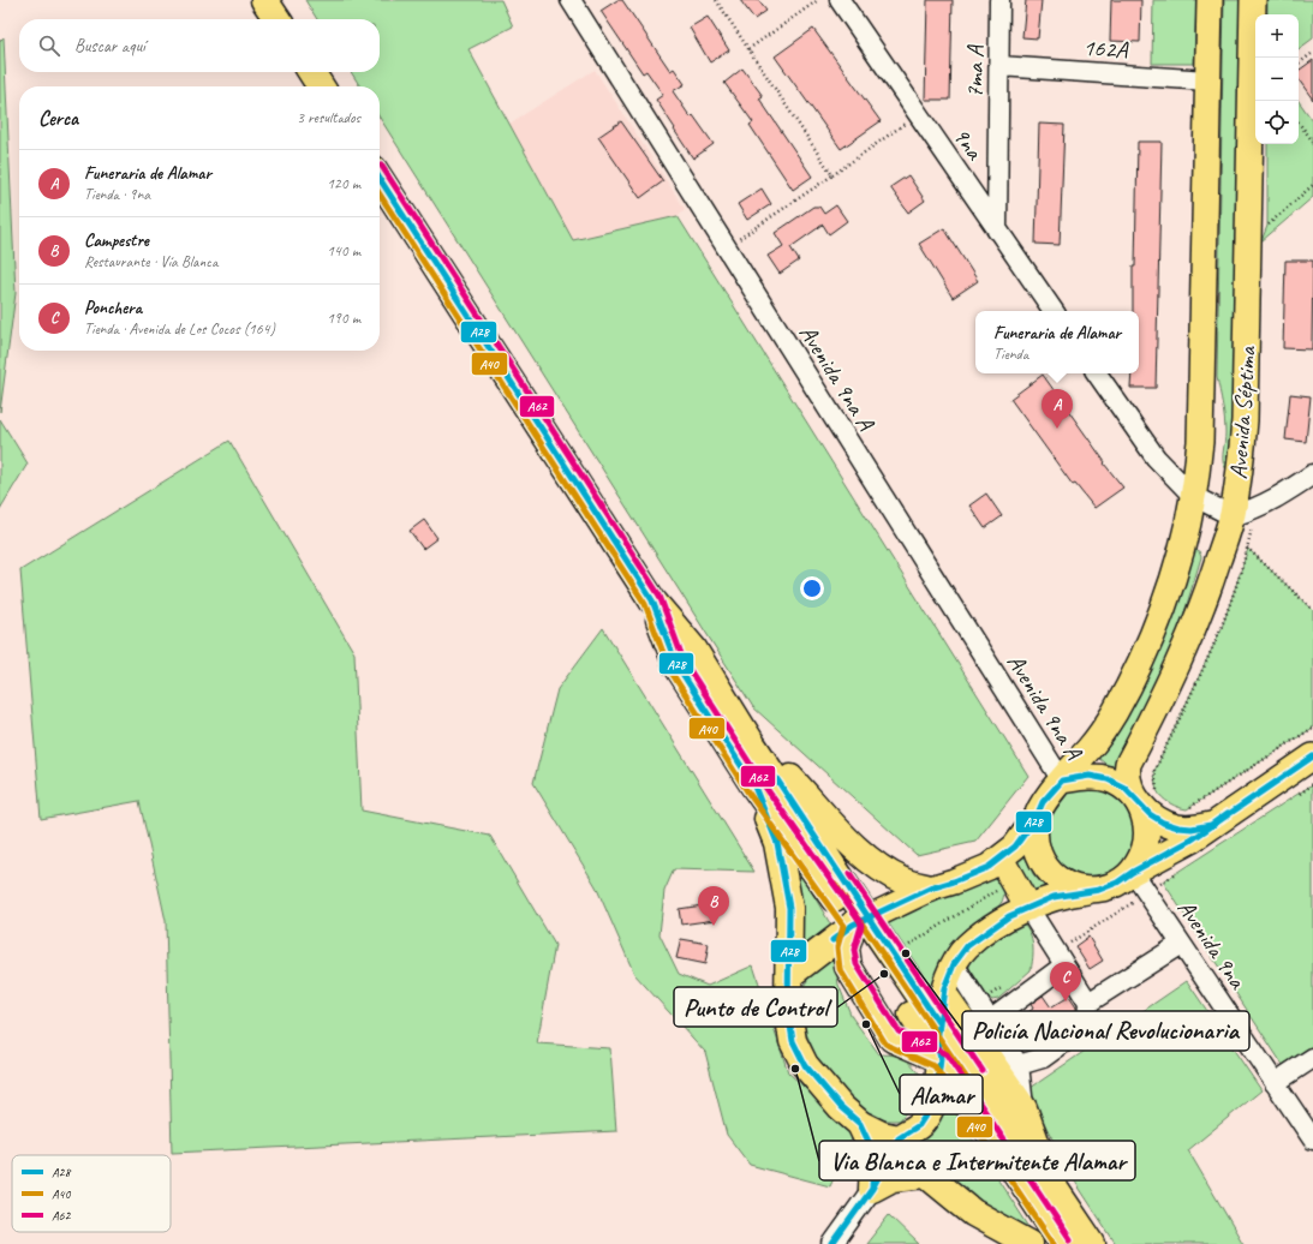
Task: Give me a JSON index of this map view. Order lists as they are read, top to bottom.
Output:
{
  "streets": {
    "main road": ["Avenida Séptima"],
    "street": [
      "162A",
      "7ma A",
      "9na",
      "Avenida 9na A",
      "Avenida 9na"
    ]
  },
  "crossings": [
    ["162A", "7ma A"],
    ["162A", "Avenida Séptima"],
    ["7ma A", "9na"],
    ["Avenida 9na A", "Avenida Séptima"],
    ["Avenida 9na A", "Avenida 9na"],
    ["Avenida Séptima", "Avenida 9na"]
  ],
  "places": [
    "Policía Nacional Revolucionaria",
    "Punto de Control",
    "Alamar",
    "Via Blanca e Intermitente Alamar"
  ],
  "lines": ["transit line A62", "transit line A28", "transit line A40"],
  "legend": ["A28", "A40", "A62"],
  "page": {
    "map_buttons": ["+", "−"],
    "search": "Buscar aquí",
    "heading": ["Cerca", "3 resultados"],
    "list": [
      {
        "mark": "A",
        "name": "Funeraria de Alamar",
        "note": "Tienda · 9na",
        "value": "120 m"
      },
      {
        "mark": "B",
        "name": "Campestre",
        "note": "Restaurante · Vía Blanca",
        "value": "140 m"
      },
      {
        "mark": "C",
        "name": "Ponchera",
        "note": "Tienda · Avenida de Los Cocos (164)",
        "value": "190 m"
      }
    ],
    "popup": ["Funeraria de Alamar", "Tienda"],
    "pins": ["A", "B", "C"]
  }
}
